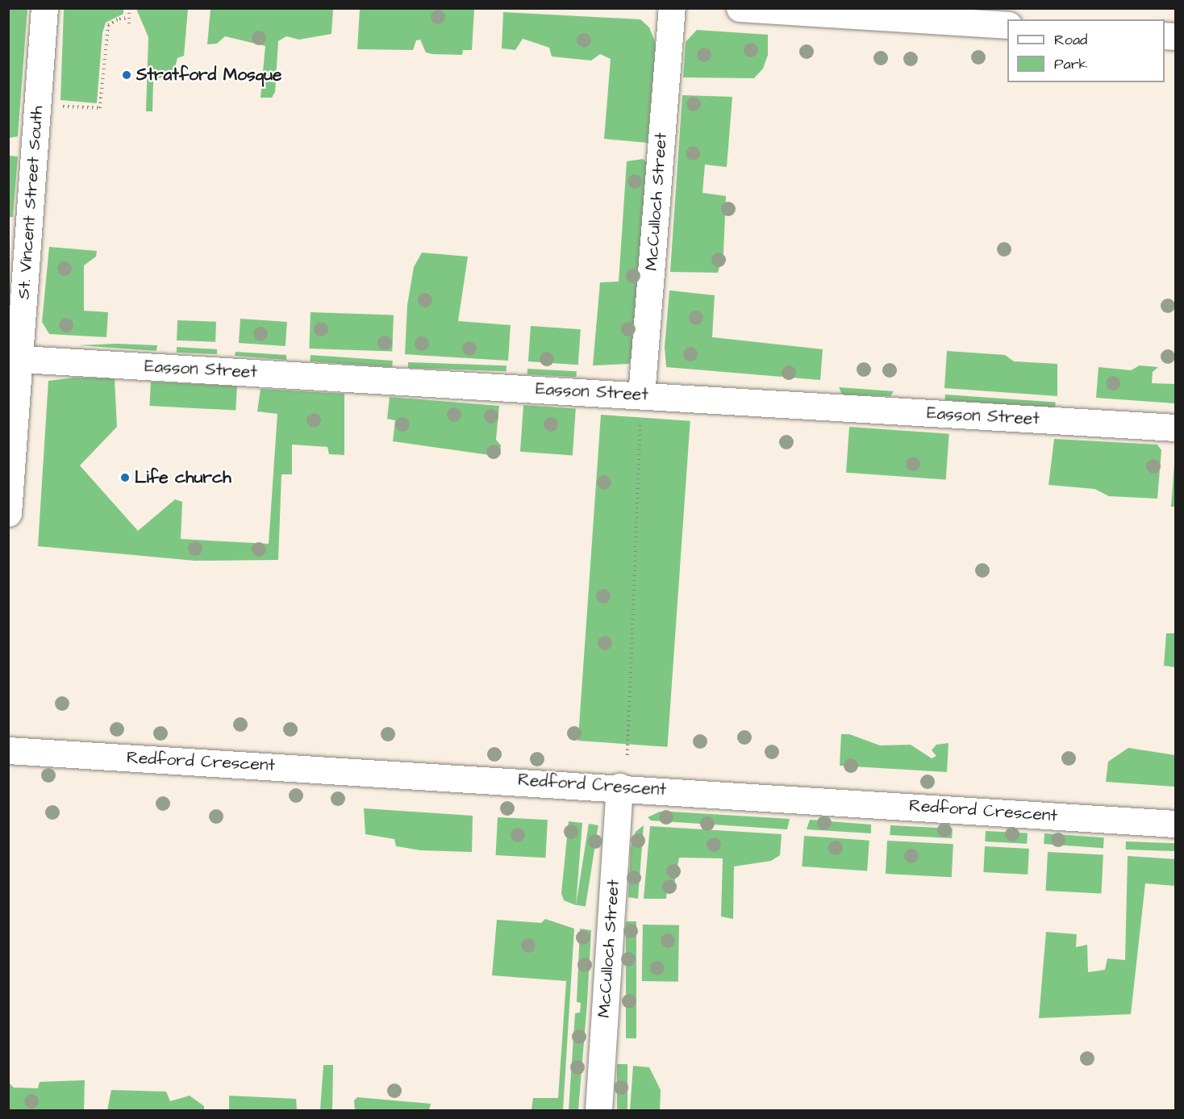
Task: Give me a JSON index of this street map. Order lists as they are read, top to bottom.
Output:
{
  "streets": {
    "street": [
      "McCulloch Street",
      "St. Vincent Street South",
      "Easson Street",
      "Redford Crescent"
    ]
  },
  "crossings": [
    ["McCulloch Street", "Easson Street"],
    ["McCulloch Street", "Redford Crescent"],
    ["St. Vincent Street South", "Easson Street"]
  ],
  "places": ["Stratford Mosque", "Life church"],
  "legend": ["Road", "Park"]
}
